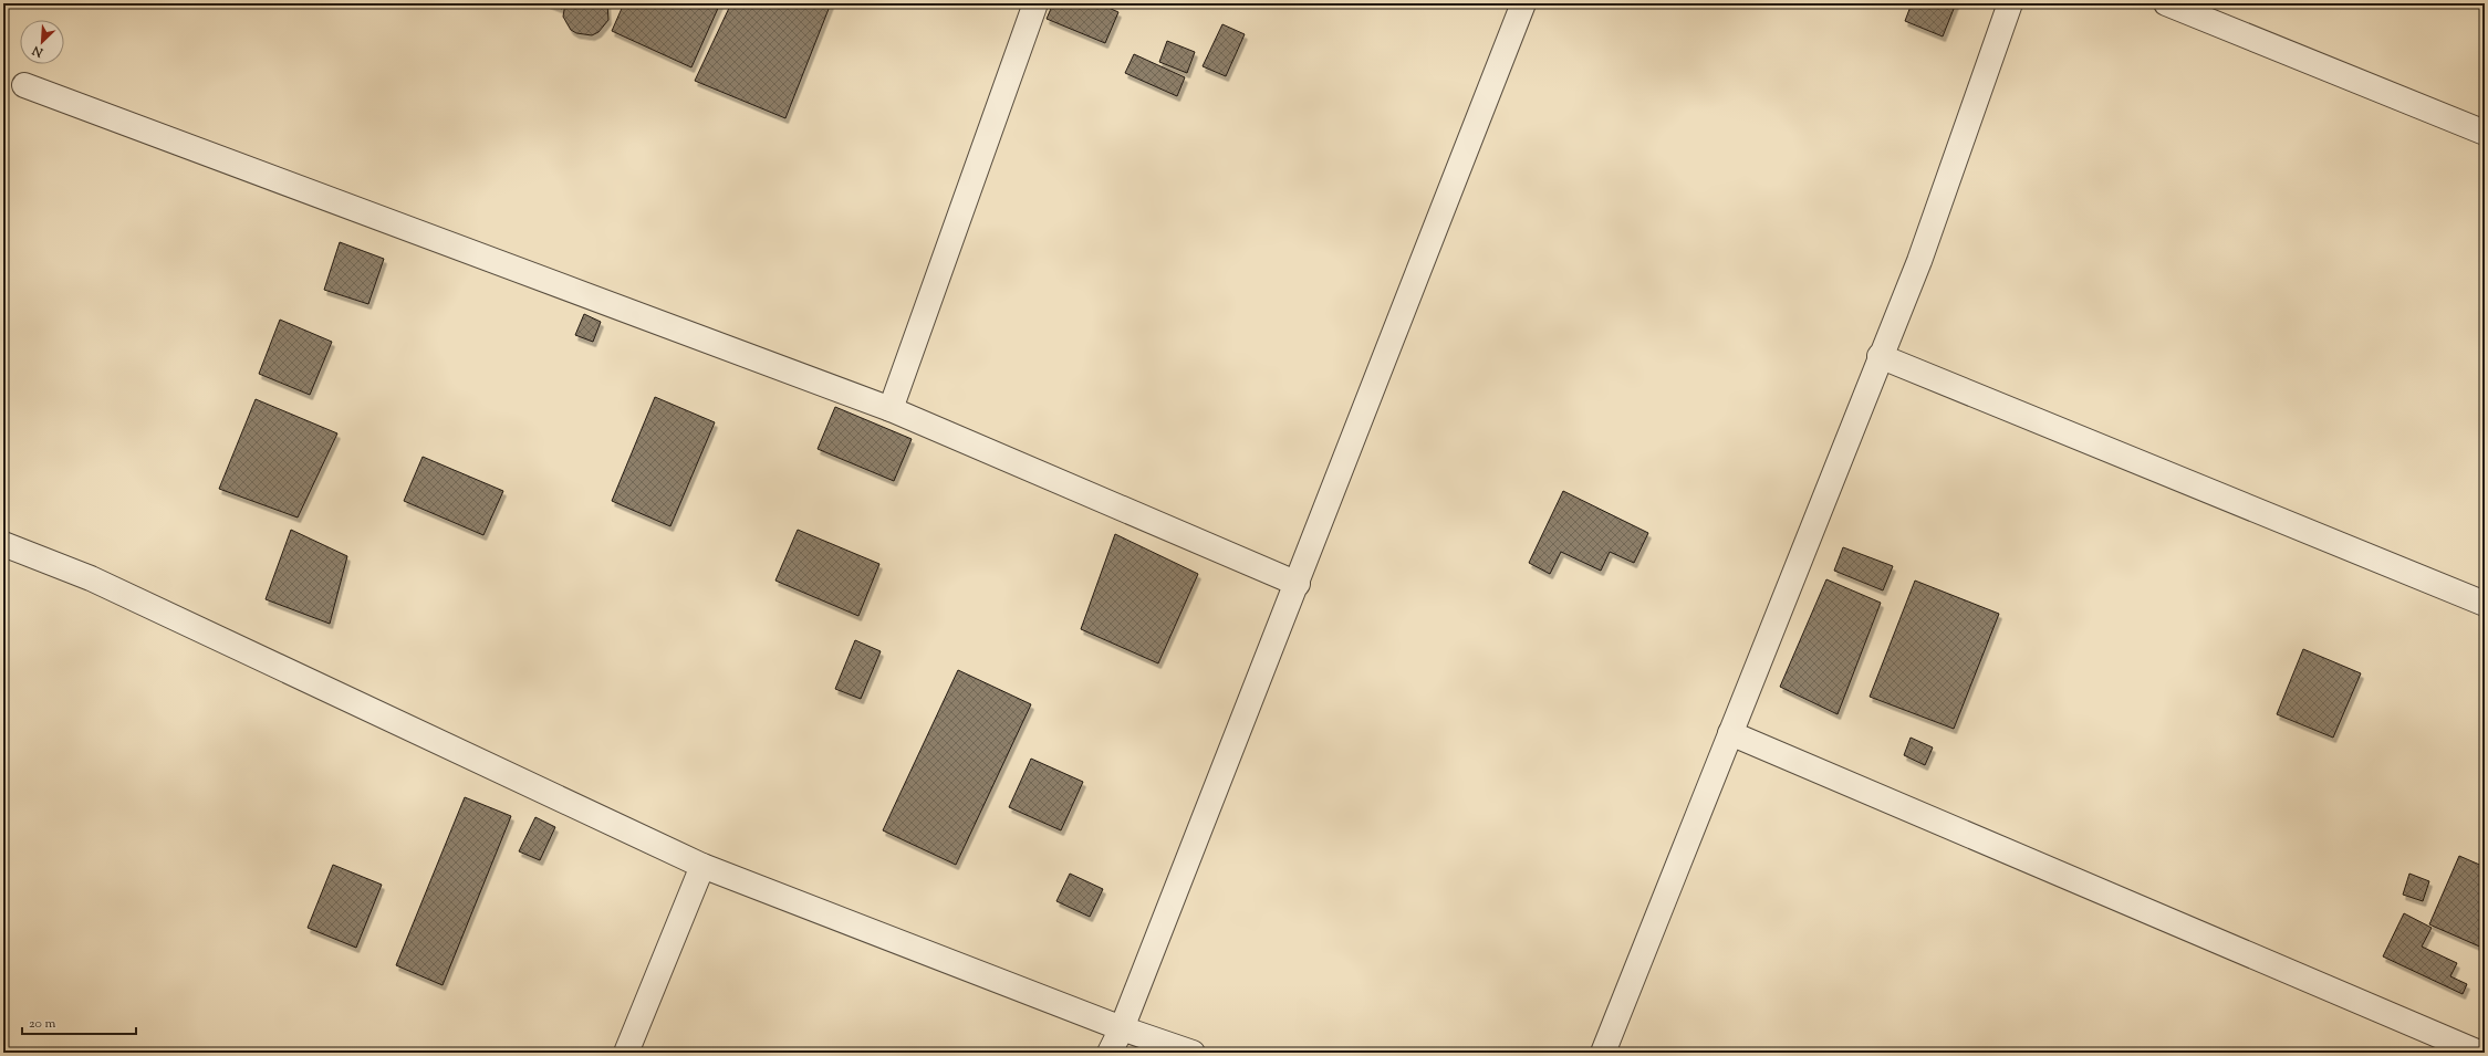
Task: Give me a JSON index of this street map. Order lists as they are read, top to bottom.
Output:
{
  "scale_bar": "20 m",
  "north": "bottom left"
}
